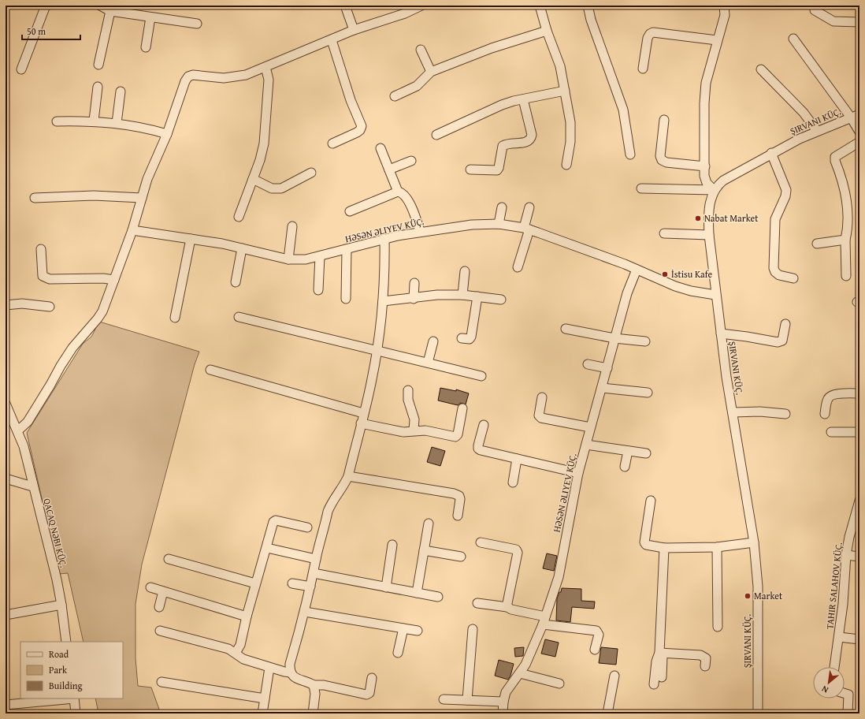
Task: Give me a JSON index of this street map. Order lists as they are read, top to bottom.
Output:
{
  "streets": {
    "street": [
      "ŞIRVANI KÜÇ.",
      "HƏSƏN ƏLIYEV KÜÇ.",
      "QACAQ NƏBI KÜÇ.",
      "TAHIR SALAHOV KÜÇ."
    ]
  },
  "crossings": [
    ["ŞIRVANI KÜÇ.", "HƏSƏN ƏLIYEV KÜÇ."]
  ],
  "places": ["Nabat Market", "İstisu Kafe", "Market"],
  "legend": ["Road", "Park", "Building"],
  "scale_bar": "50 m",
  "north": "bottom left"
}
